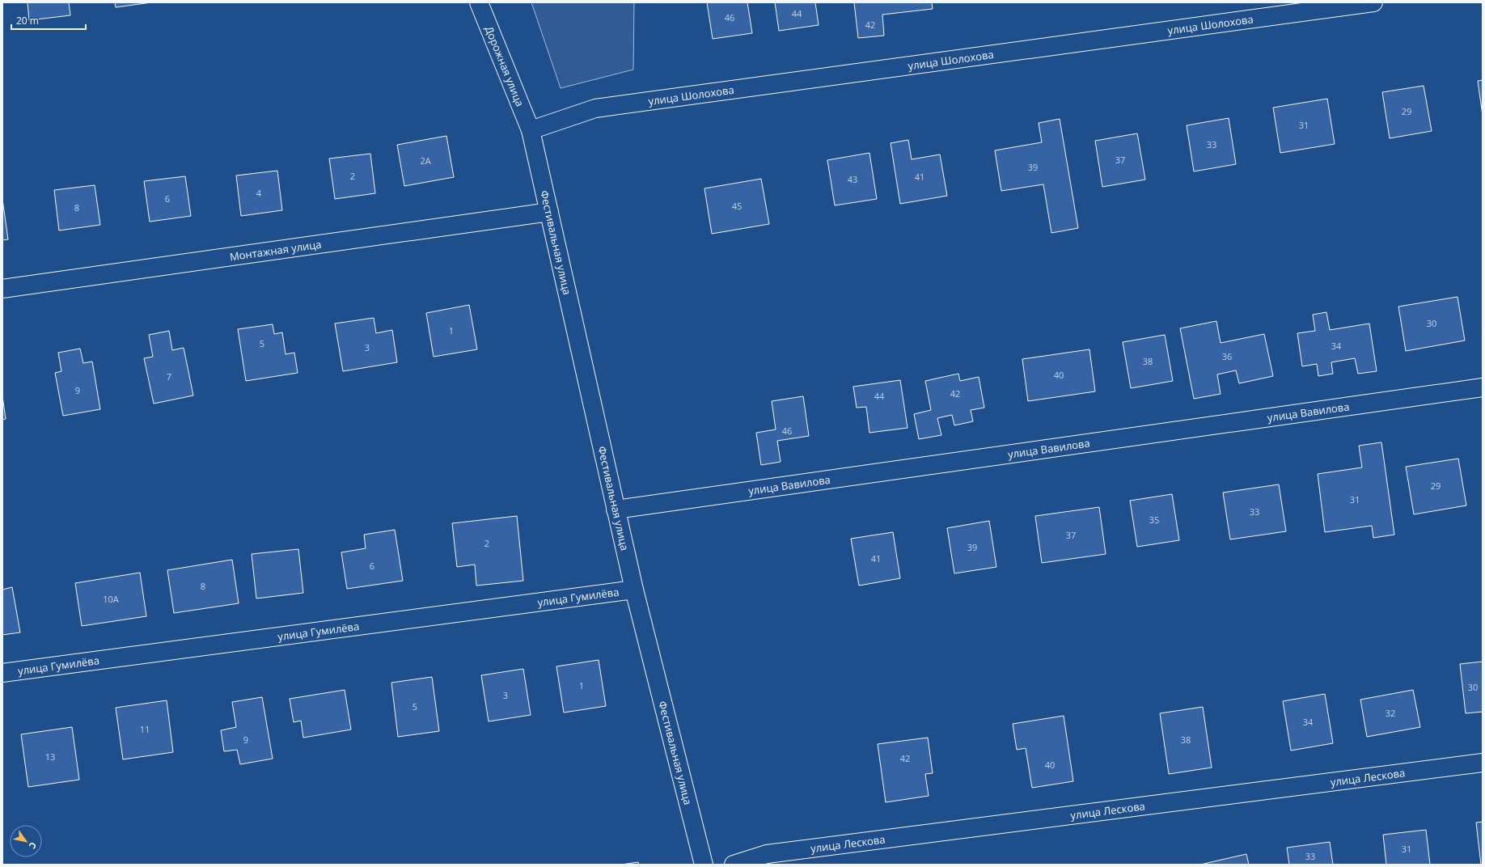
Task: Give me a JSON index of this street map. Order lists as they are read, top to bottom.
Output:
{
  "streets": {
    "street": [
      "улица Шолохова",
      "Дорожная улица",
      "Фестивальная улица",
      "Монтажная улица",
      "улица Вавилова",
      "улица Гумилёва",
      "улица Лескова"
    ]
  },
  "crossings": [
    ["улица Шолохова", "Дорожная улица"],
    ["улица Шолохова", "Фестивальная улица"],
    ["Дорожная улица", "Фестивальная улица"],
    ["Фестивальная улица", "Монтажная улица"],
    ["Фестивальная улица", "улица Вавилова"],
    ["Фестивальная улица", "улица Гумилёва"]
  ],
  "house_numbers": [
    "44",
    "46",
    "42",
    "29",
    "31",
    "33",
    "37",
    "2А",
    "39",
    "2",
    "41",
    "43",
    "4",
    "6",
    "45",
    "8",
    "30",
    "1",
    "5",
    "34",
    "3",
    "36",
    "38",
    "40",
    "7",
    "9",
    "42",
    "44",
    "46",
    "29",
    "31",
    "33",
    "35",
    "37",
    "2",
    "39",
    "41",
    "6",
    "8",
    "10А",
    "1",
    "30",
    "3",
    "5",
    "32",
    "34",
    "11",
    "9",
    "38",
    "13",
    "42",
    "40",
    "31",
    "33"
  ],
  "scale_bar": "20 m",
  "north": "bottom right"
}
